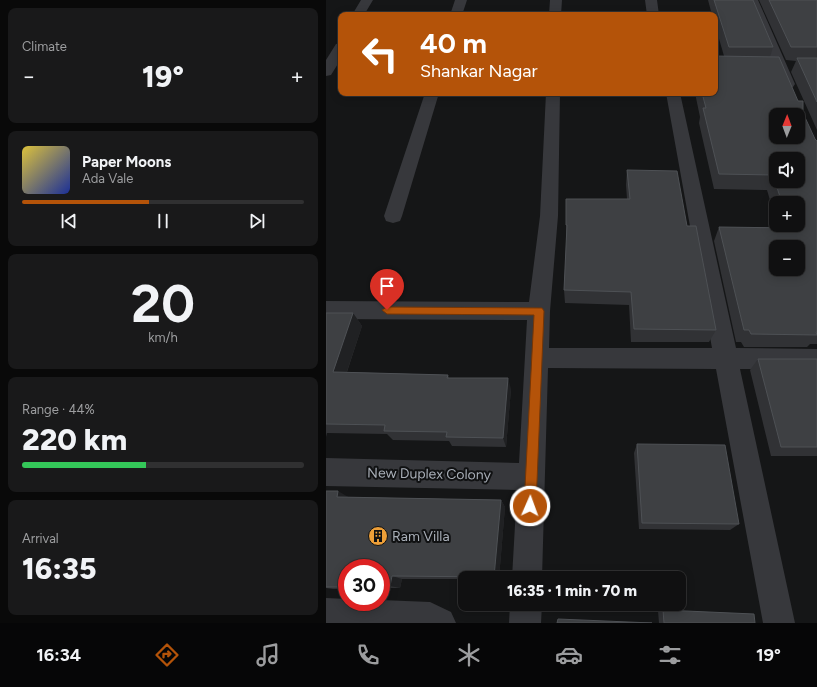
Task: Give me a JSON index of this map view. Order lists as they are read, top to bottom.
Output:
{
  "streets": {
    "street": ["New Duplex Colony"]
  },
  "places": {
    "building": ["Ram Villa"]
  },
  "north": "top",
  "page": {
    "tile": [
      "Climate",
      ["20", "km/h"],
      ["Range · 44%", "220 km"],
      ["Arrival", "16:35"]
    ],
    "turn": ["40 m", "Shankar Nagar"],
    "heat": ["−", "19°", "+"],
    "map_buttons": ["+", "−"],
    "song": ["Paper Moons", "Ada Vale"],
    "limit": "30",
    "trip": "16:35 · 1 min · 70 m",
    "tabs": ["16:34", "19°"]
  }
}
